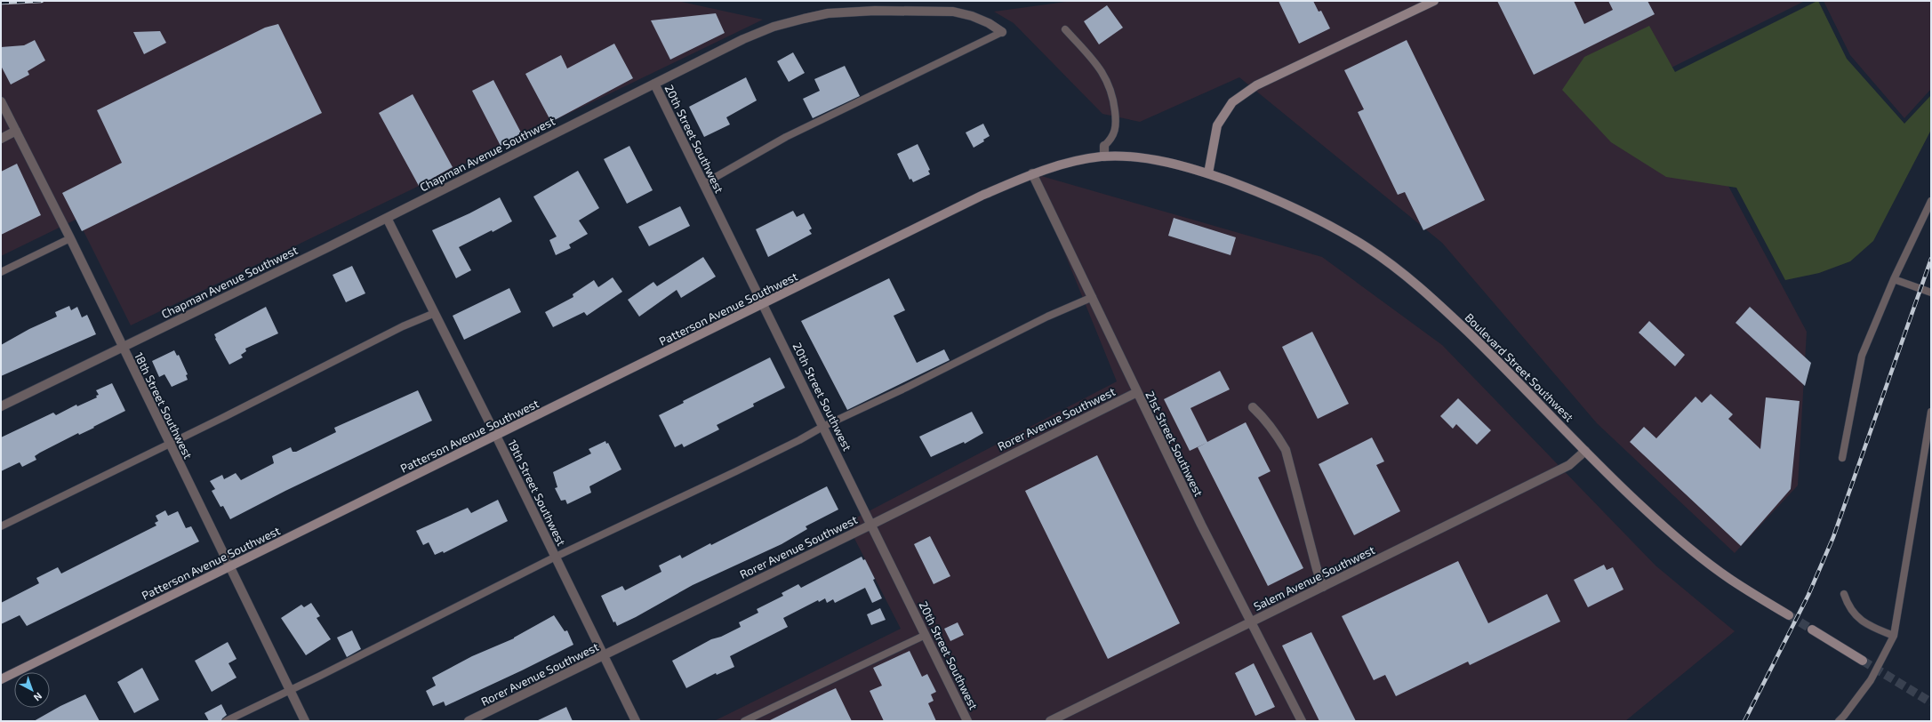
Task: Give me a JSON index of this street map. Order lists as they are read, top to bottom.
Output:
{
  "streets": {
    "main road": ["Patterson Avenue Southwest", "Boulevard Street Southwest"],
    "street": [
      "20th Street Southwest",
      "Chapman Avenue Southwest",
      "18th Street Southwest",
      "Rorer Avenue Southwest",
      "21st Street Southwest",
      "19th Street Southwest",
      "Salem Avenue Southwest"
    ]
  },
  "crossings": [
    ["20th Street Southwest", "Chapman Avenue Southwest"],
    ["20th Street Southwest", "Patterson Avenue Southwest"],
    ["20th Street Southwest", "Rorer Avenue Southwest"],
    ["Chapman Avenue Southwest", "18th Street Southwest"],
    ["Chapman Avenue Southwest", "19th Street Southwest"],
    ["Patterson Avenue Southwest", "Boulevard Street Southwest"],
    ["Patterson Avenue Southwest", "18th Street Southwest"],
    ["Patterson Avenue Southwest", "21st Street Southwest"],
    ["Patterson Avenue Southwest", "19th Street Southwest"],
    ["Boulevard Street Southwest", "Salem Avenue Southwest"],
    ["Rorer Avenue Southwest", "21st Street Southwest"],
    ["Rorer Avenue Southwest", "19th Street Southwest"],
    ["21st Street Southwest", "Salem Avenue Southwest"]
  ],
  "north": "bottom right"
}
